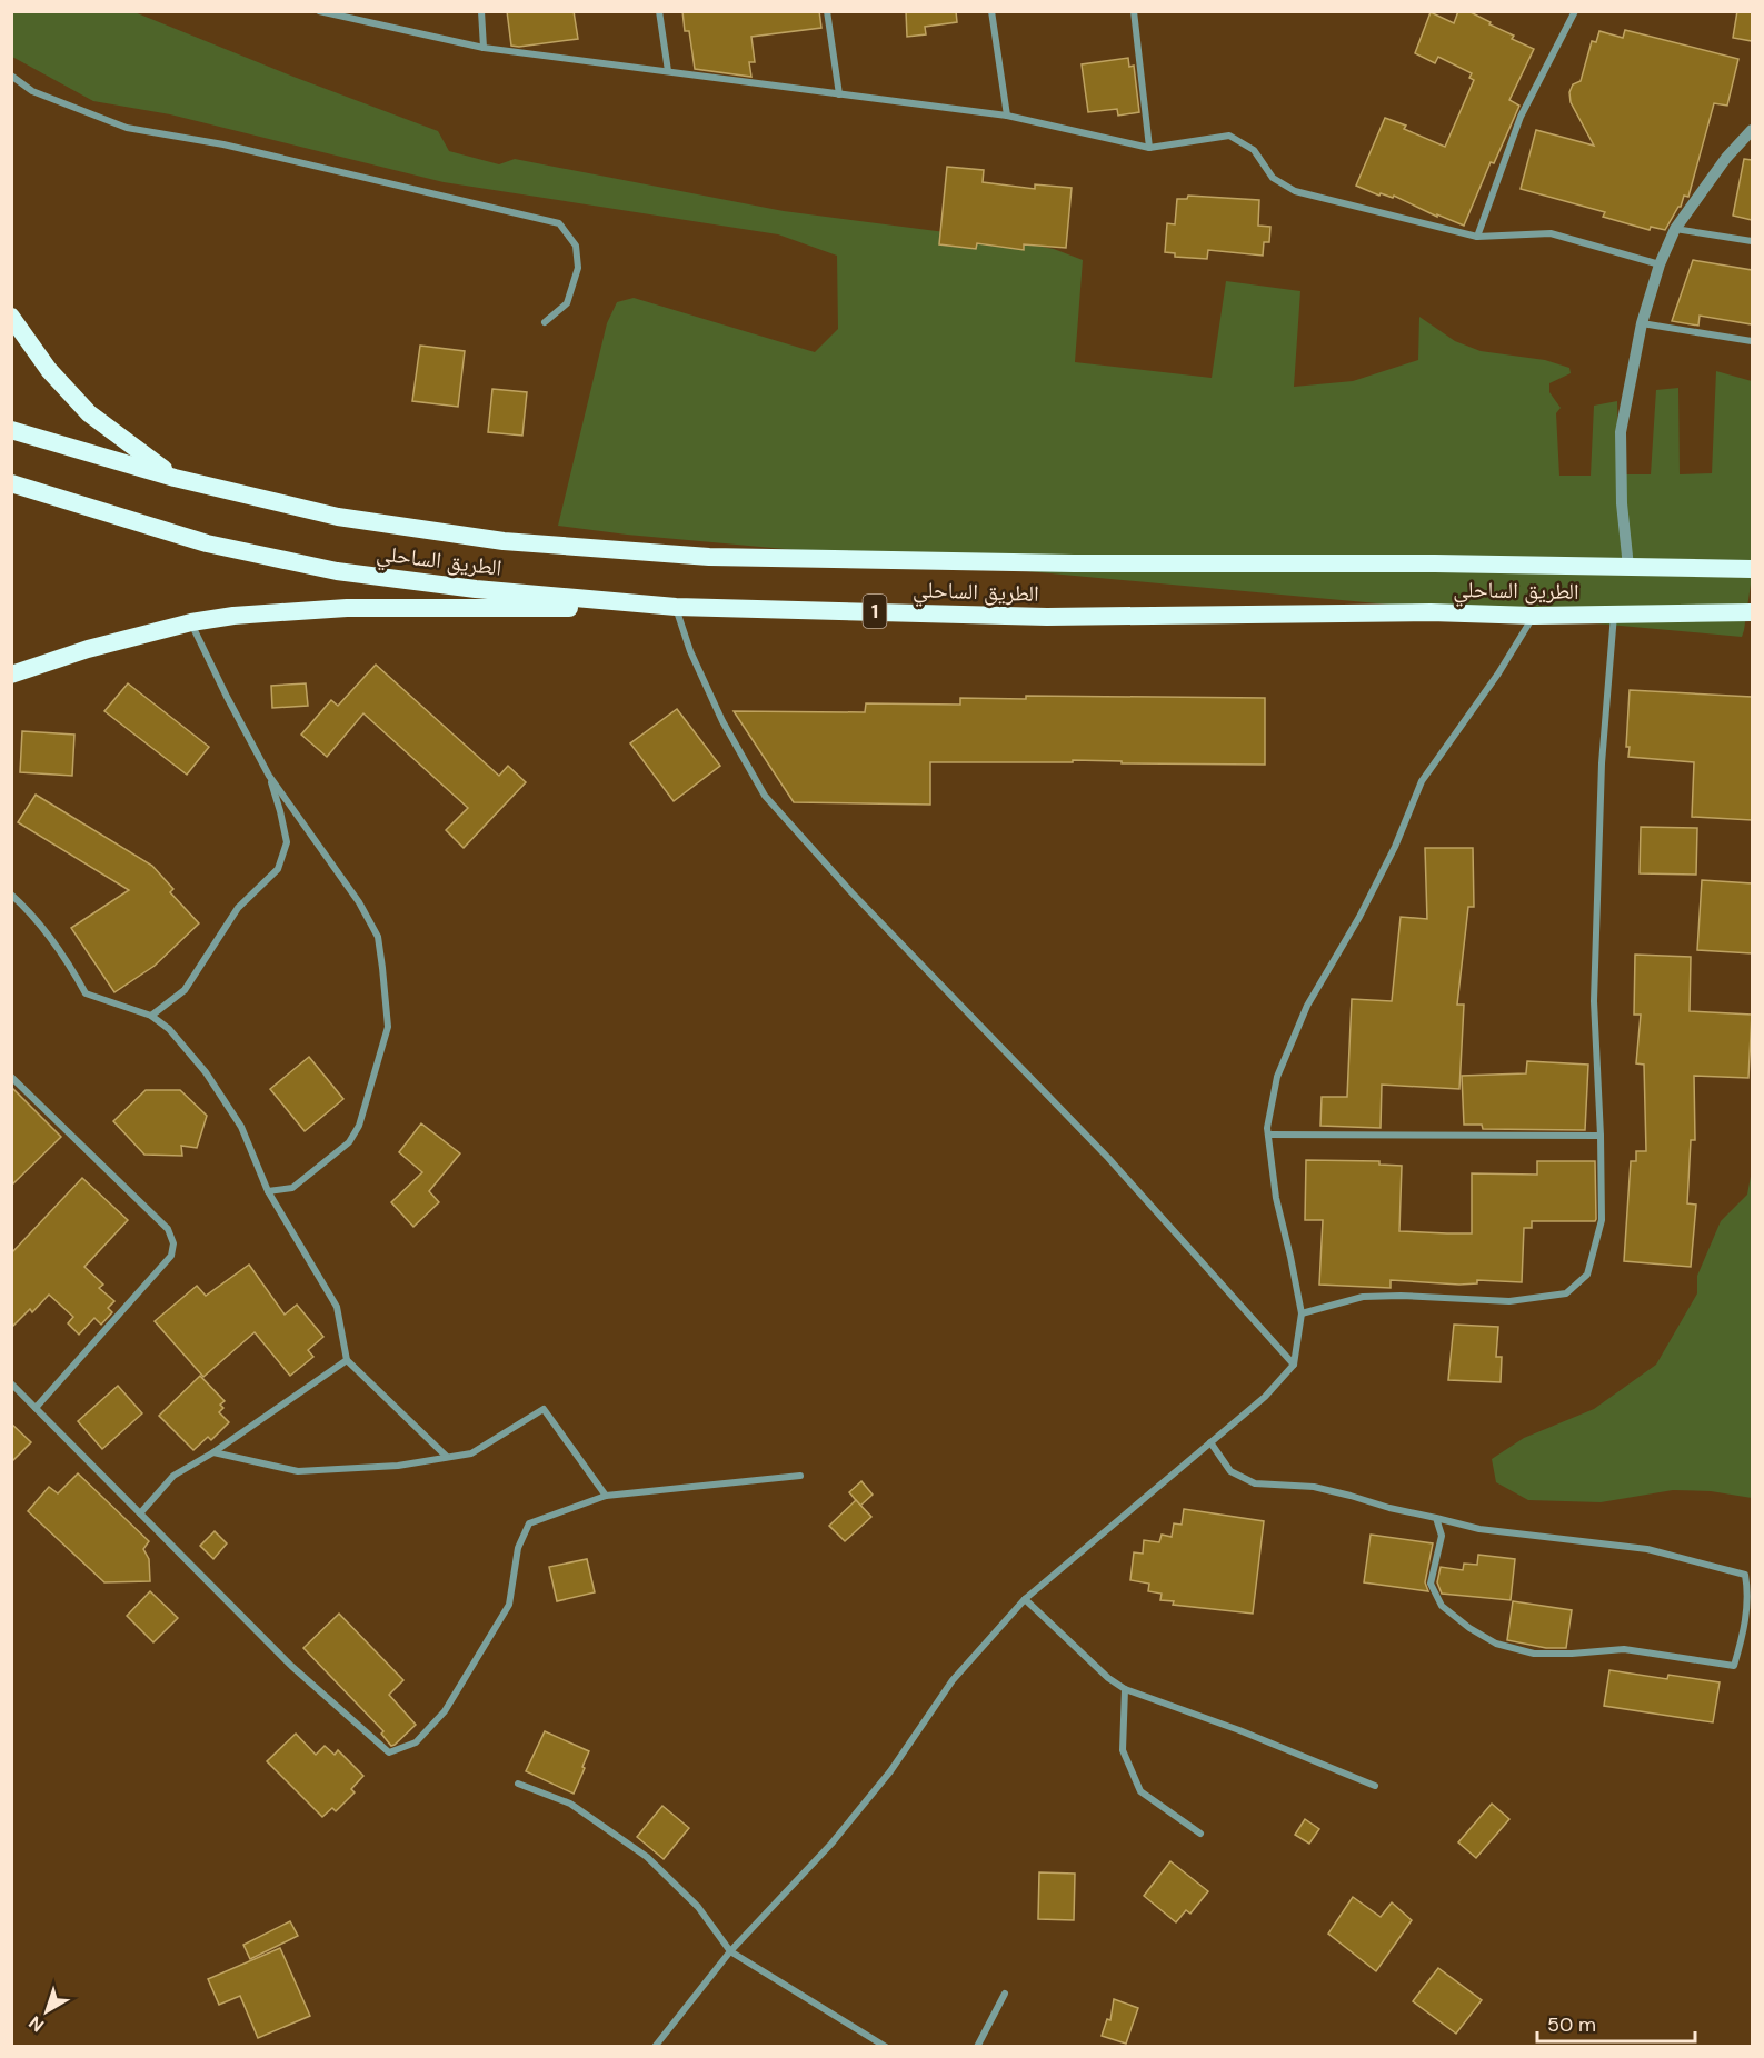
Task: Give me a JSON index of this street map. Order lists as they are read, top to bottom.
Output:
{
  "streets": {
    "highway": ["الطريق الساحلي", "1"]
  },
  "scale_bar": "50 m",
  "north": "bottom left"
}
